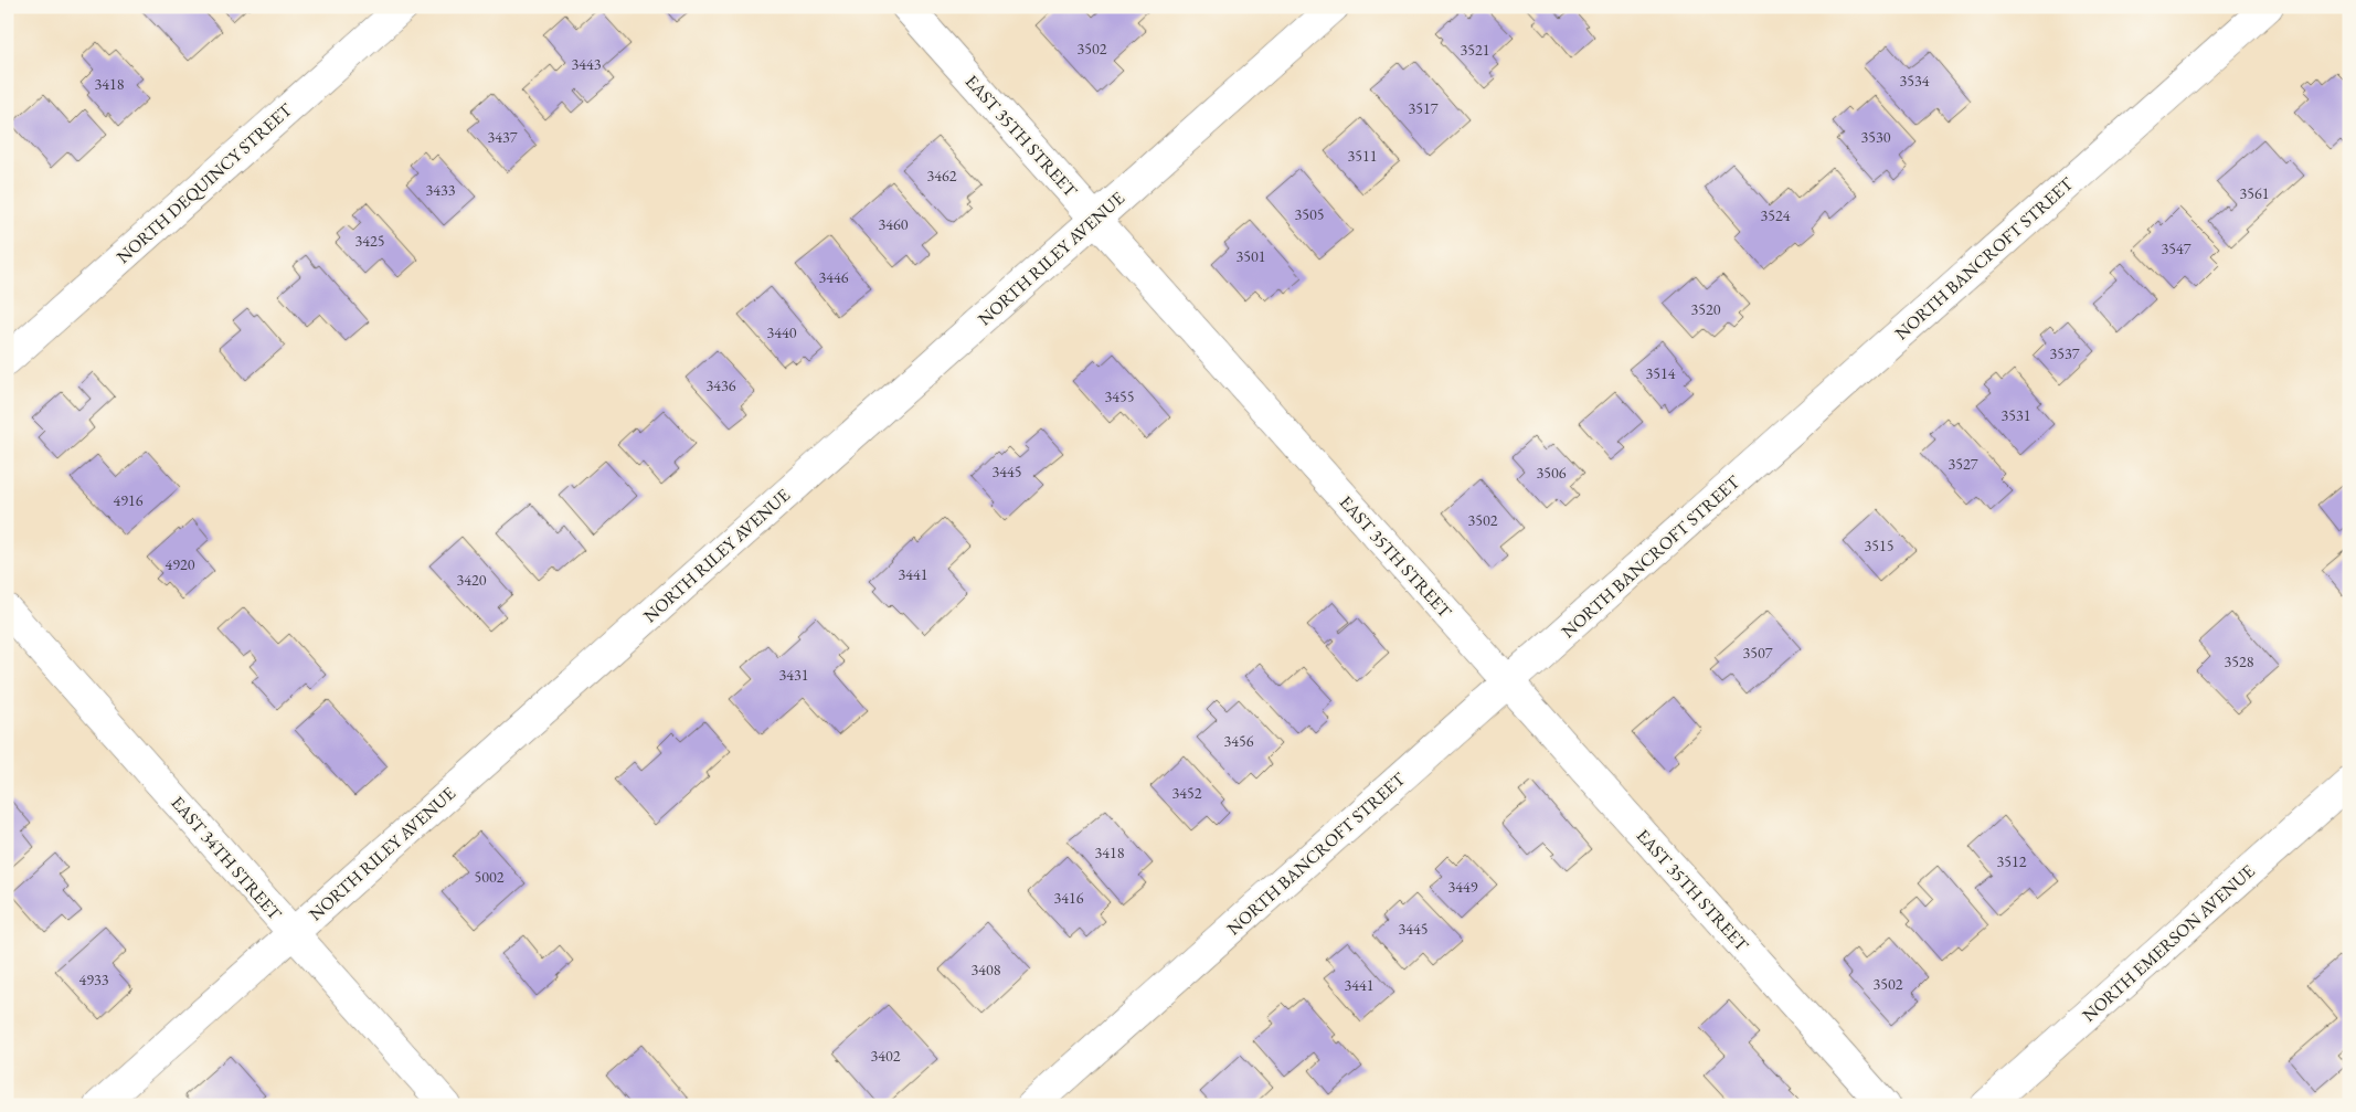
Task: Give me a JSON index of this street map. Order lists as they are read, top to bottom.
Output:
{
  "streets": {
    "street": [
      "EAST 35TH STREET",
      "NORTH DEQUINCY STREET",
      "NORTH RILEY AVENUE",
      "NORTH BANCROFT STREET",
      "EAST 34TH STREET",
      "NORTH EMERSON AVENUE"
    ]
  },
  "crossings": [
    ["EAST 35TH STREET", "NORTH RILEY AVENUE"],
    ["EAST 35TH STREET", "NORTH BANCROFT STREET"],
    ["NORTH RILEY AVENUE", "EAST 34TH STREET"]
  ],
  "house_numbers": [
    "3502",
    "3521",
    "3443",
    "3534",
    "3418",
    "3517",
    "3437",
    "3530",
    "3511",
    "3462",
    "3433",
    "3561",
    "3505",
    "3524",
    "3460",
    "3425",
    "3547",
    "3501",
    "3446",
    "3520",
    "3440",
    "3537",
    "3514",
    "3436",
    "3455",
    "3531",
    "3527",
    "3445",
    "3506",
    "4916",
    "3502",
    "3515",
    "4920",
    "3441",
    "3420",
    "3507",
    "3528",
    "3431",
    "3456",
    "3452",
    "3418",
    "3512",
    "5002",
    "3449",
    "3416",
    "3445",
    "3408",
    "4933",
    "3502",
    "3441",
    "3402"
  ]
}
